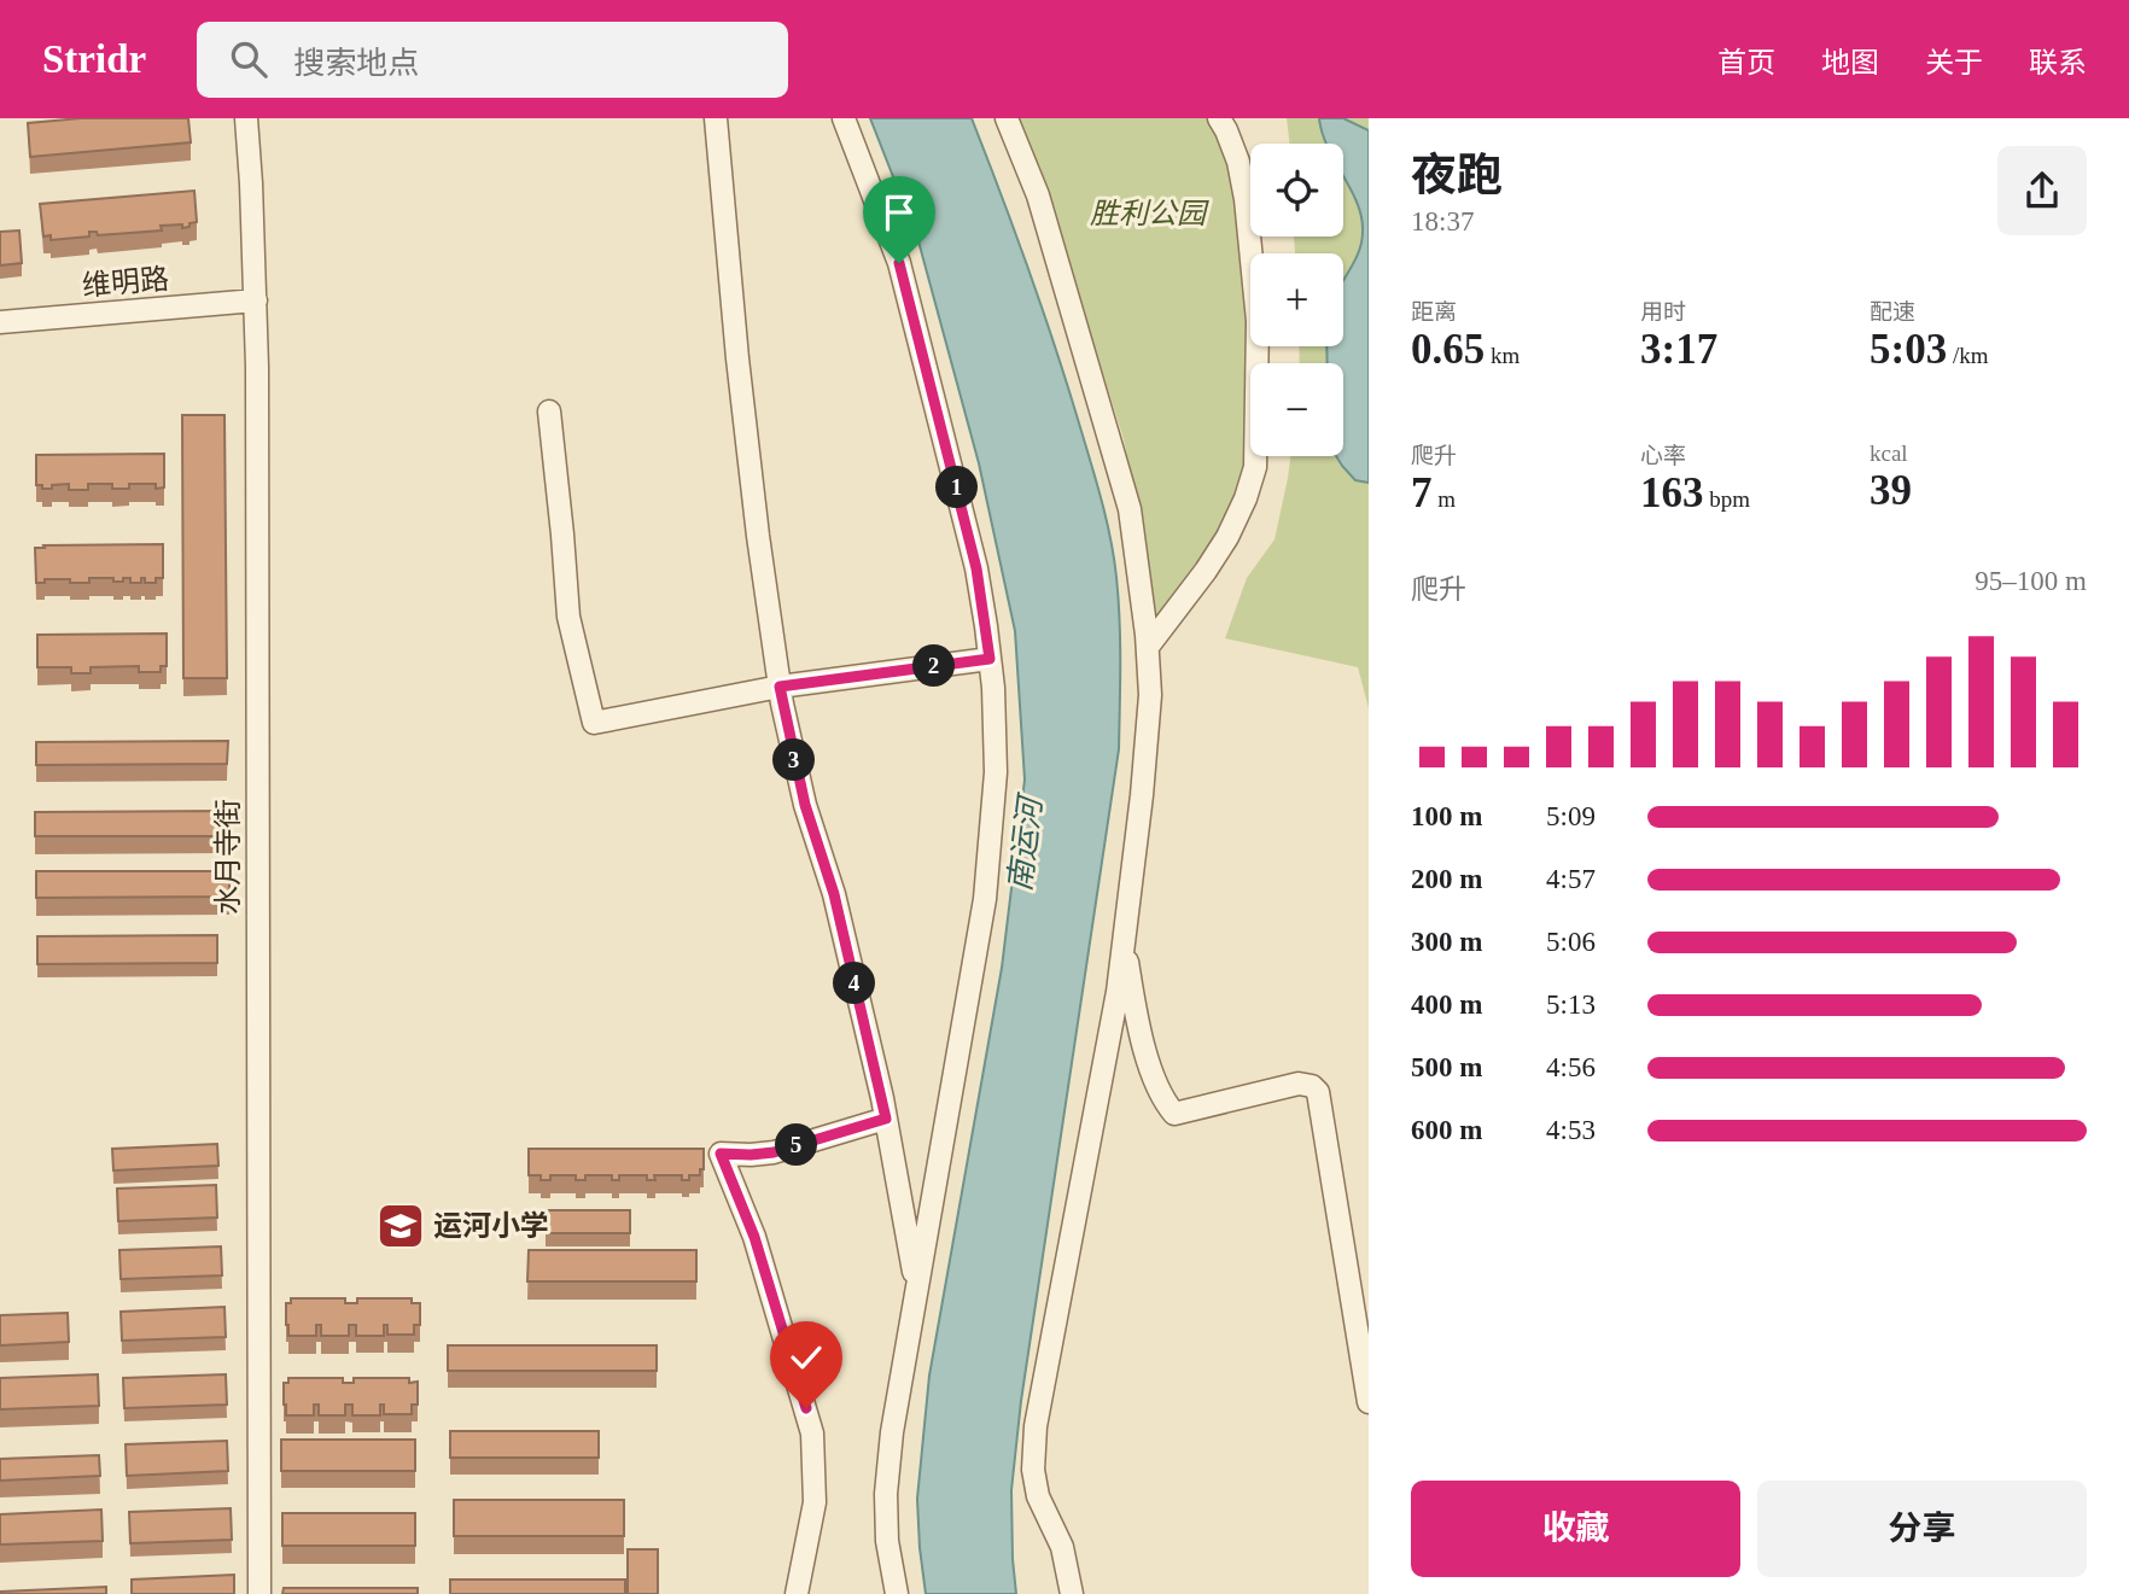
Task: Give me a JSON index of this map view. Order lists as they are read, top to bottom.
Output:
{
  "streets": {
    "street": ["维明路", "水月寺街"]
  },
  "crossings": [
    ["维明路", "水月寺街"]
  ],
  "water": ["南运河"],
  "parks": ["胜利公园"],
  "places": {
    "school or university": ["运河小学"]
  },
  "page": {
    "header": "Stridr",
    "search": "搜索地点",
    "nav": [
      "首页",
      "地图",
      "关于",
      "联系"
    ],
    "heading": ["夜跑", "18:37"],
    "map_buttons": ["+", "−"],
    "stats": [
      ["距离", "0.65 km"],
      ["用时", "3:17"],
      ["配速", "5:03 /km"],
      ["爬升", "7 m"],
      ["心率", "163 bpm"],
      ["kcal", "39"]
    ],
    "pins": [
      "1",
      "2",
      "3",
      "4",
      "5"
    ],
    "chart": ["爬升", "95–100 m"],
    "list": [
      {
        "name": "100 m",
        "note": "5:09"
      },
      {
        "name": "200 m",
        "note": "4:57"
      },
      {
        "name": "300 m",
        "note": "5:06"
      },
      {
        "name": "400 m",
        "note": "5:13"
      },
      {
        "name": "500 m",
        "note": "4:56"
      },
      {
        "name": "600 m",
        "note": "4:53"
      }
    ],
    "buttons": ["收藏", "分享"]
  }
}
